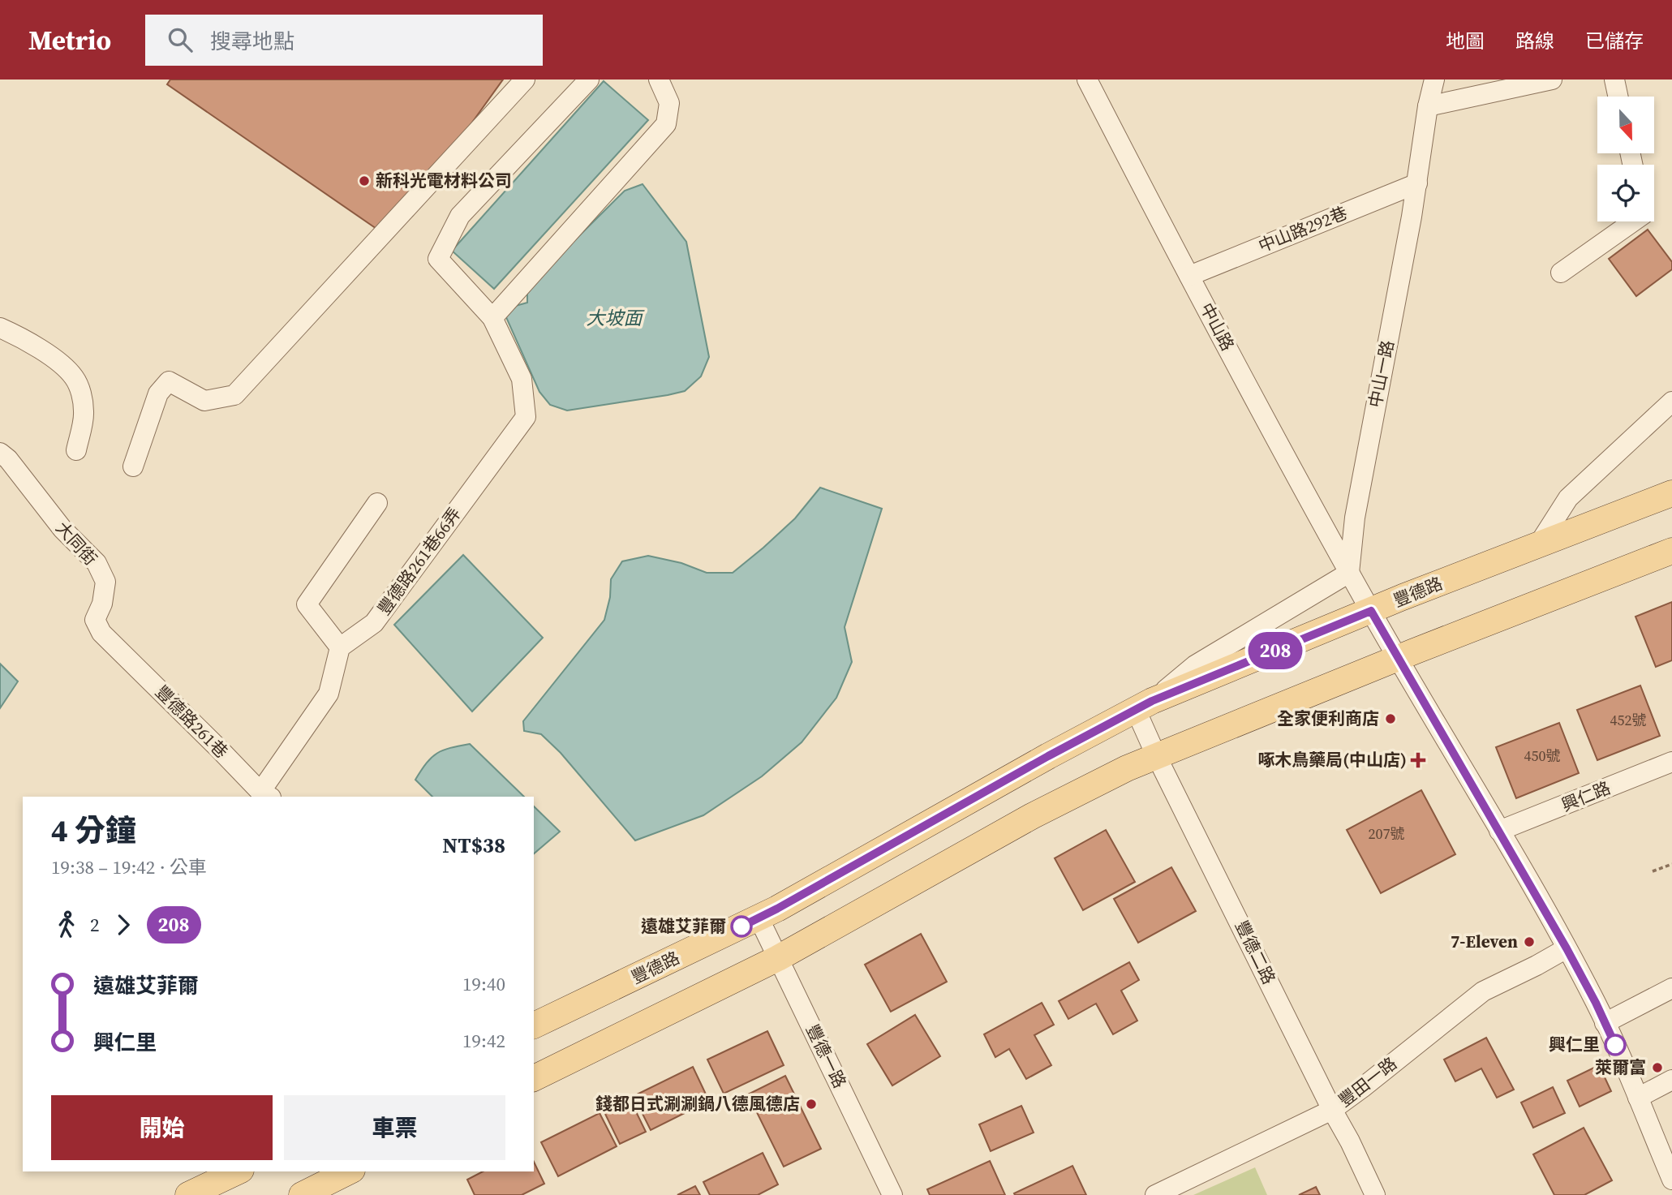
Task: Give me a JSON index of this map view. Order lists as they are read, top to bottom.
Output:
{
  "streets": {
    "main road": ["豐德路"],
    "street": [
      "中山路292巷",
      "中山路",
      "中山一路",
      "大同街",
      "豐德路261巷66弄",
      "豐德路261巷",
      "興仁路",
      "豐德二路",
      "豐德一路",
      "豐田一路"
    ]
  },
  "crossings": [
    ["中山路292巷", "中山路"],
    ["中山路292巷", "中山一路"],
    ["中山路", "中山一路"],
    ["大同街", "豐德路261巷"],
    ["豐德路", "豐德二路"],
    ["豐德路", "豐德一路"],
    ["豐德二路", "豐田一路"]
  ],
  "water": ["大坡面"],
  "places": {
    "other": [
      "新科光電材料公司",
      "全家便利商店",
      "遠雄艾菲爾",
      "7-Eleven",
      "興仁里",
      "萊爾富",
      "錢都日式涮涮鍋八德風德店"
    ],
    "health": ["啄木鳥藥局(中山店)"]
  },
  "lines": ["bus line 208"],
  "house_numbers": ["452號", "450號", "207號"],
  "north": "bottom",
  "page": {
    "header": "Metrio",
    "search": "搜尋地點",
    "nav": ["地圖", "路線", "已儲存"],
    "on_map": "208",
    "heading": ["4 分鐘", "19:38 – 19:42 · 公車", "NT$38"],
    "legs": ["2", "208"],
    "list": [
      {
        "name": "遠雄艾菲爾",
        "value": "19:40"
      },
      {
        "name": "興仁里",
        "value": "19:42"
      }
    ],
    "buttons": ["開始", "車票"]
  }
}
